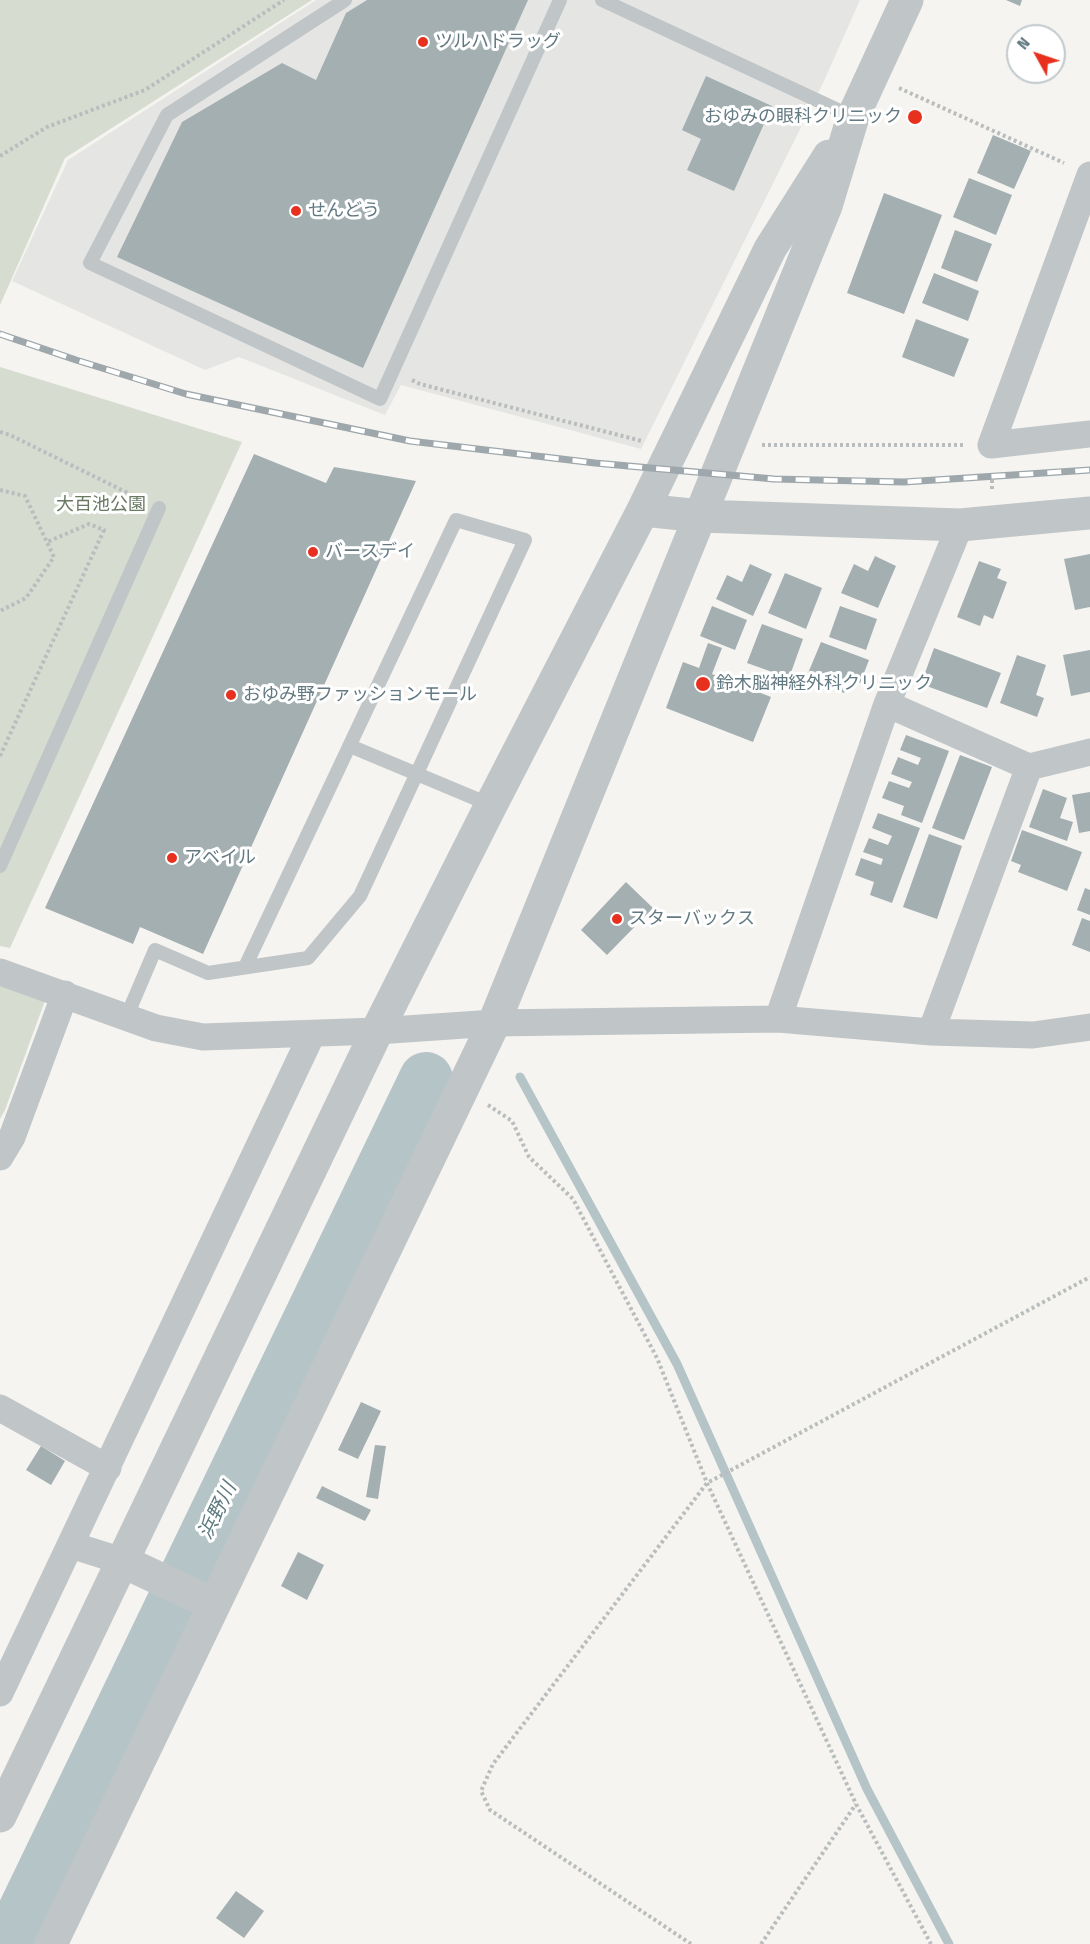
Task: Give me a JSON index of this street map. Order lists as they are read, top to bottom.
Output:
{
  "water": ["浜野川"],
  "parks": ["大百池公園"],
  "places": [
    "ツルハドラッグ",
    "おゆみの眼科クリニック",
    "せんどう",
    "バースデイ",
    "鈴木脳神経外科クリニック",
    "おゆみ野ファッションモール",
    "アベイル",
    "スターバックス"
  ],
  "north": "top left"
}
